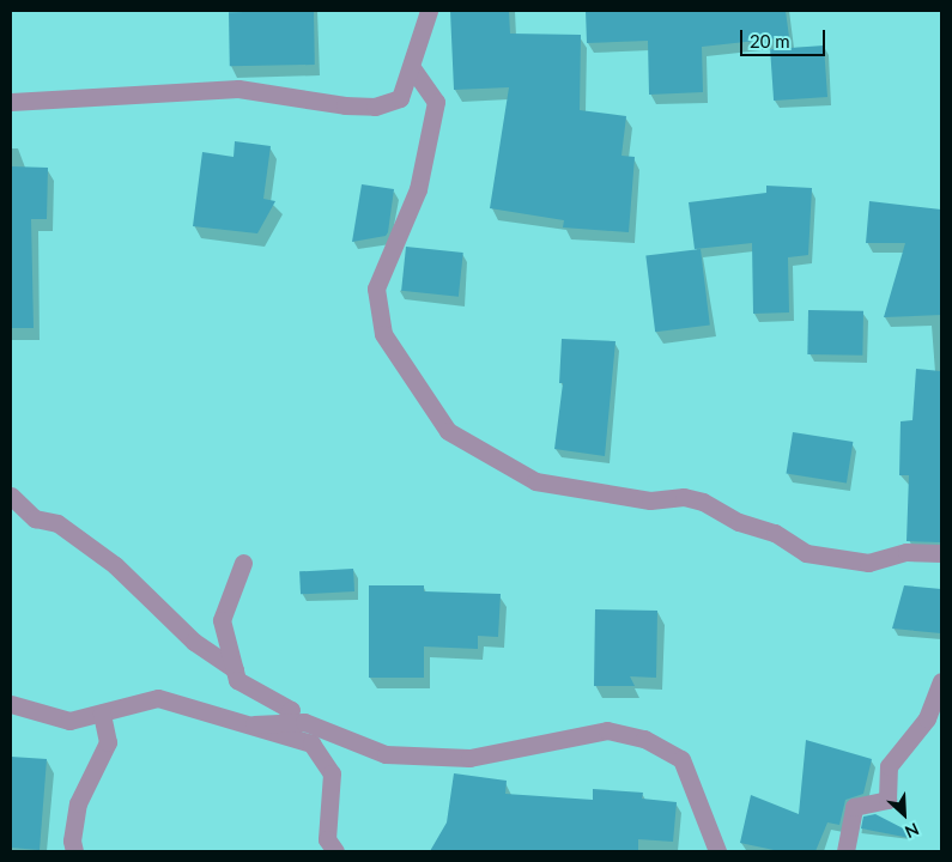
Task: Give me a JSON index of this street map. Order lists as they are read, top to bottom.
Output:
{
  "scale_bar": "20 m",
  "north": "bottom right"
}
